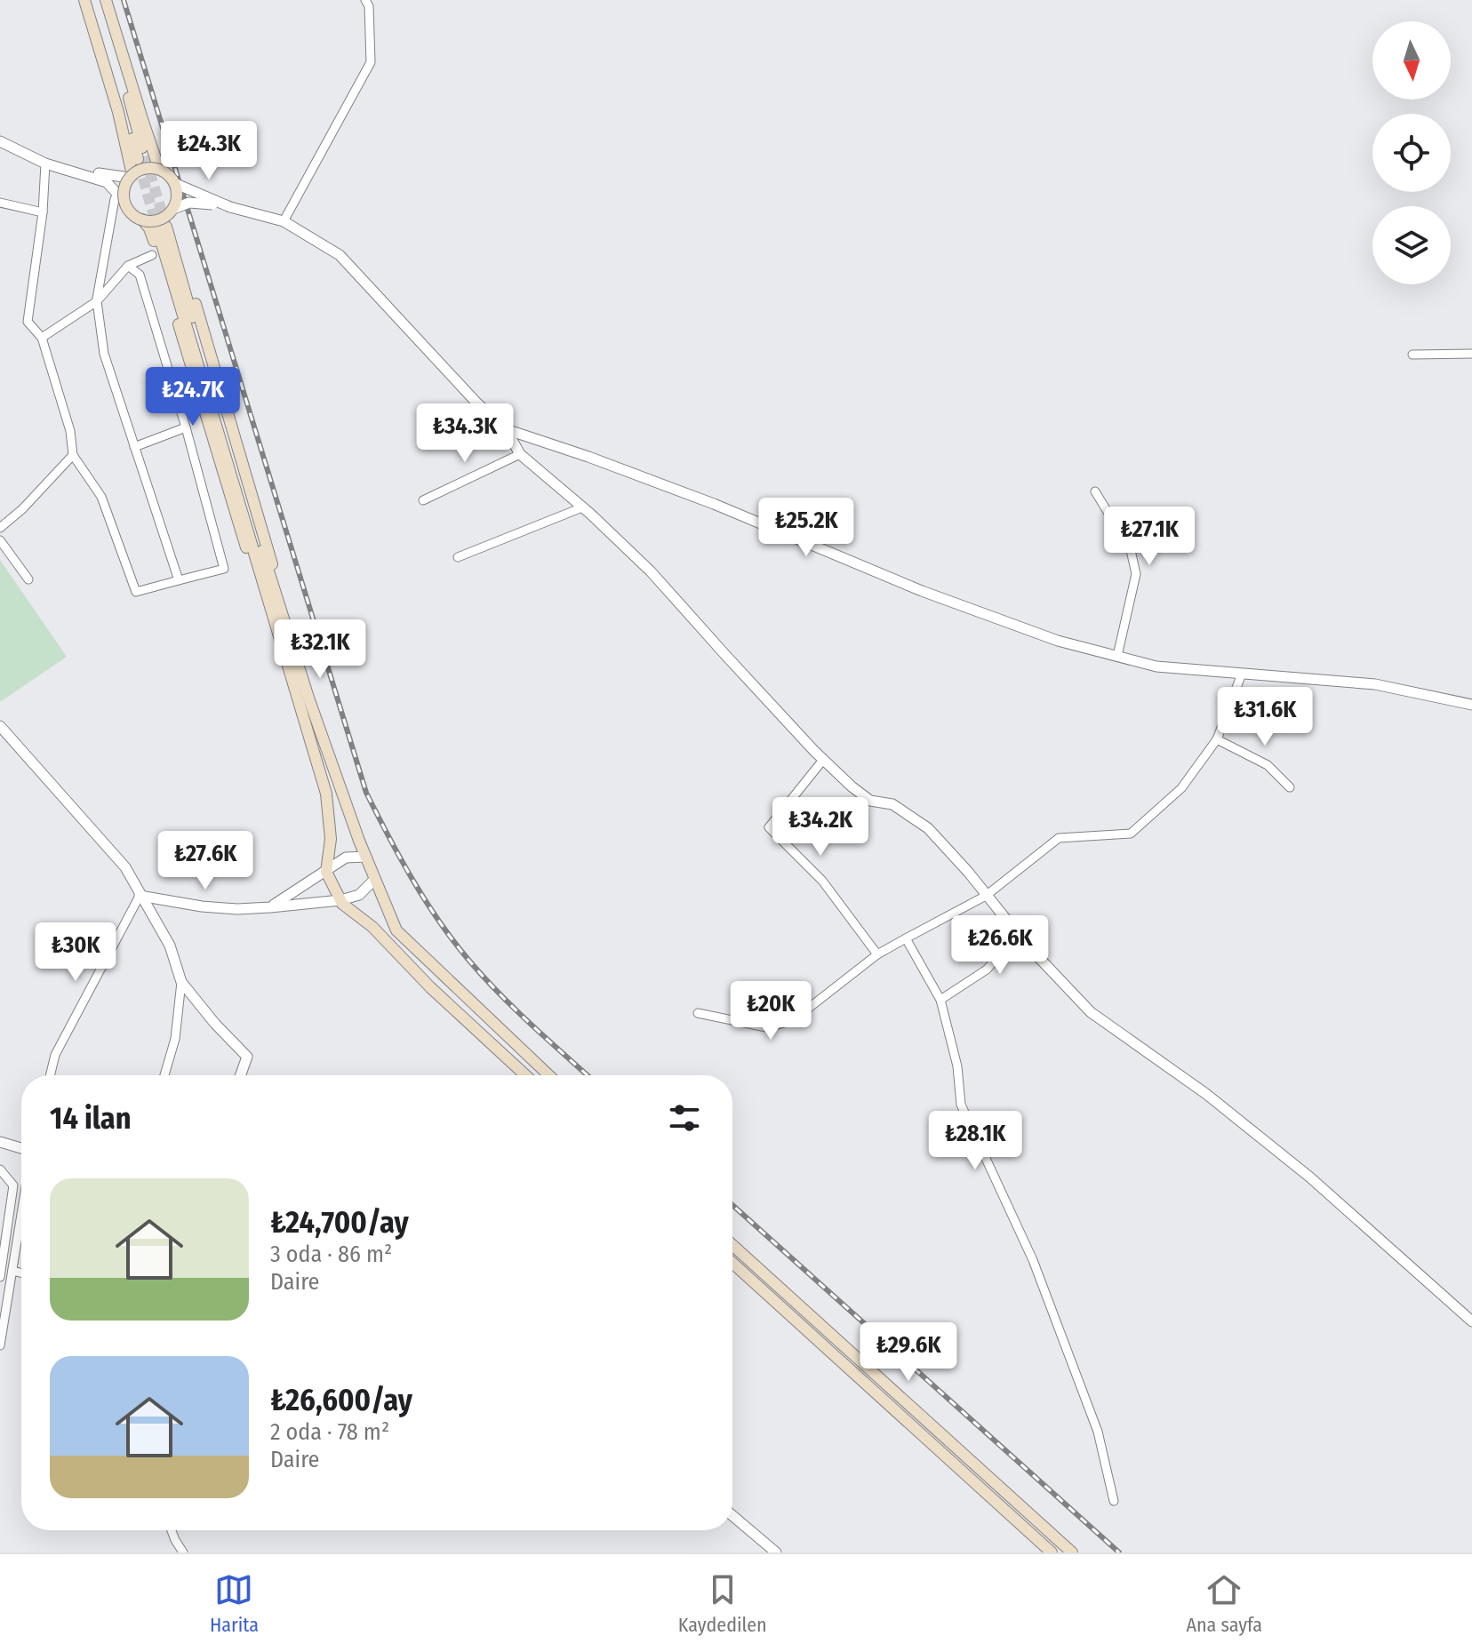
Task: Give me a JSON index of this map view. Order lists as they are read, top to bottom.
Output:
{
  "north": "bottom",
  "page": {
    "price": [
      "₺24.3K",
      "₺24.7K",
      "₺34.3K",
      "₺25.2K",
      "₺27.1K",
      "₺32.1K",
      "₺31.6K",
      "₺34.2K",
      "₺27.6K",
      "₺26.6K",
      "₺30K",
      "₺20K",
      "₺28.1K",
      "₺29.6K"
    ],
    "heading": "14 ilan",
    "list": [
      {
        "name": "₺24,700/ay",
        "note": "3 oda · 86 m² · Daire"
      },
      {
        "name": "₺26,600/ay",
        "note": "2 oda · 78 m² · Daire"
      }
    ],
    "tabs": ["Harita", "Kaydedilen", "Ana sayfa"]
  }
}
